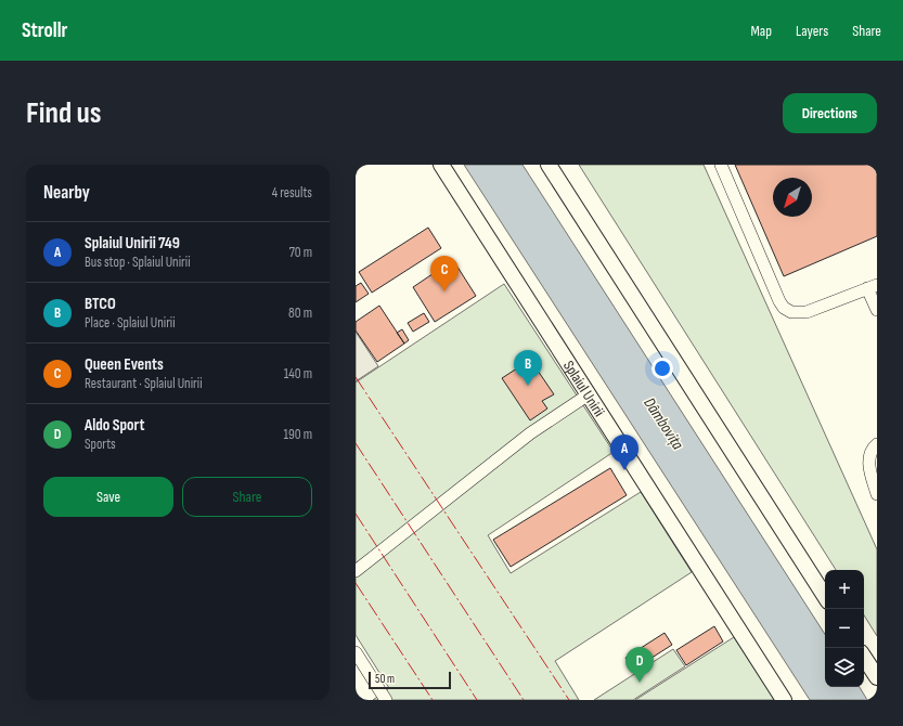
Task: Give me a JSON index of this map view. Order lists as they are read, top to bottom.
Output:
{
  "streets": {
    "main road": ["Splaiul Unirii"]
  },
  "water": ["Dâmbovița"],
  "scale_bar": "50 m",
  "north": "bottom left",
  "page": {
    "header": "Strollr",
    "nav": ["Map", "Layers", "Share"],
    "buttons": [
      "Directions",
      ["Save", "Share"]
    ],
    "title": "Find us",
    "heading": ["Nearby", "4 results"],
    "list": [
      {
        "mark": "A",
        "name": "Splaiul Unirii 749",
        "note": "Bus stop · Splaiul Unirii",
        "value": "70 m"
      },
      {
        "mark": "B",
        "name": "BTCO",
        "note": "Place · Splaiul Unirii",
        "value": "80 m"
      },
      {
        "mark": "C",
        "name": "Queen Events",
        "note": "Restaurant · Splaiul Unirii",
        "value": "140 m"
      },
      {
        "mark": "D",
        "name": "Aldo Sport",
        "note": "Sports",
        "value": "190 m"
      }
    ],
    "pins": [
      "C",
      "B",
      "A",
      "D"
    ],
    "map_buttons": ["+", "−"],
    "scale": "50 m"
  }
}
